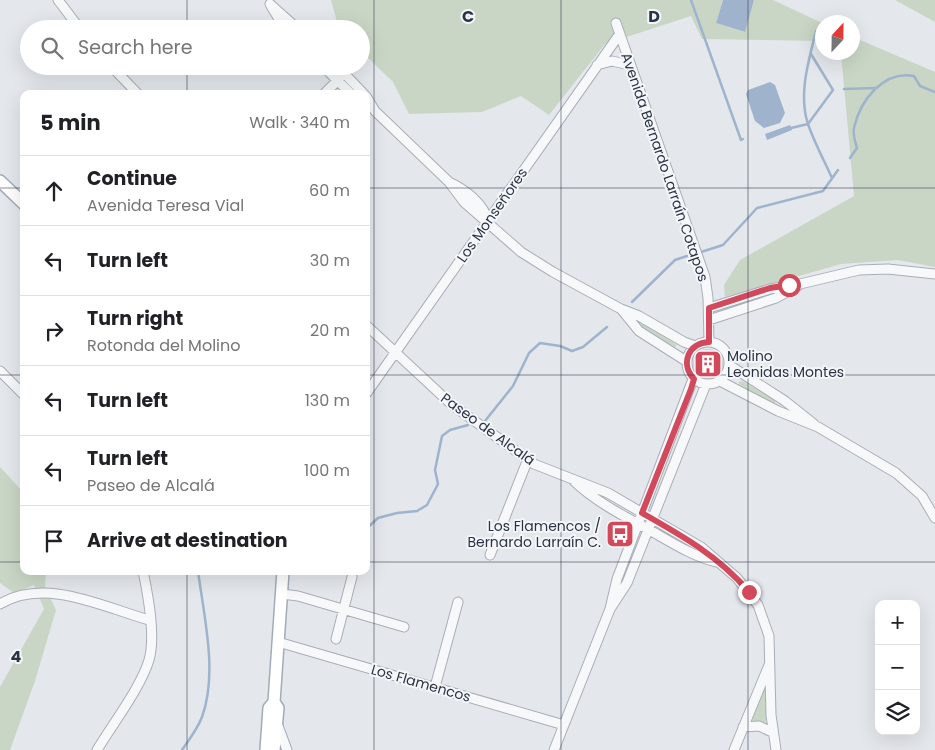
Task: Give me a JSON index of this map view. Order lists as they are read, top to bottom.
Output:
{
  "streets": {
    "street": [
      "Avenida Bernardo Larraín Cotapos",
      "Los Monseñores",
      "Paseo de Alcalá",
      "Los Flamencos"
    ]
  },
  "crossings": [
    ["Avenida Bernardo Larraín Cotapos", "Los Monseñores"],
    ["Los Monseñores", "Paseo de Alcalá"]
  ],
  "places": {
    "building": ["Molino Leonidas Montes"],
    "bus stop": ["Los Flamencos / Bernardo Larraín C."]
  },
  "north": "top",
  "page": {
    "search": "Search here",
    "heading": ["5 min", "Walk · 340 m"],
    "list": [
      ["Continue", "Avenida Teresa Vial", "60 m"],
      ["Turn left", "30 m"],
      ["Turn right", "Rotonda del Molino", "20 m"],
      ["Turn left", "130 m"],
      ["Turn left", "Paseo de Alcalá", "100 m"],
      "Arrive at destination"
    ],
    "map_buttons": ["+", "−"]
  },
  "grid": {
    "columns": ["C", "D"],
    "rows": ["4"]
  }
}
